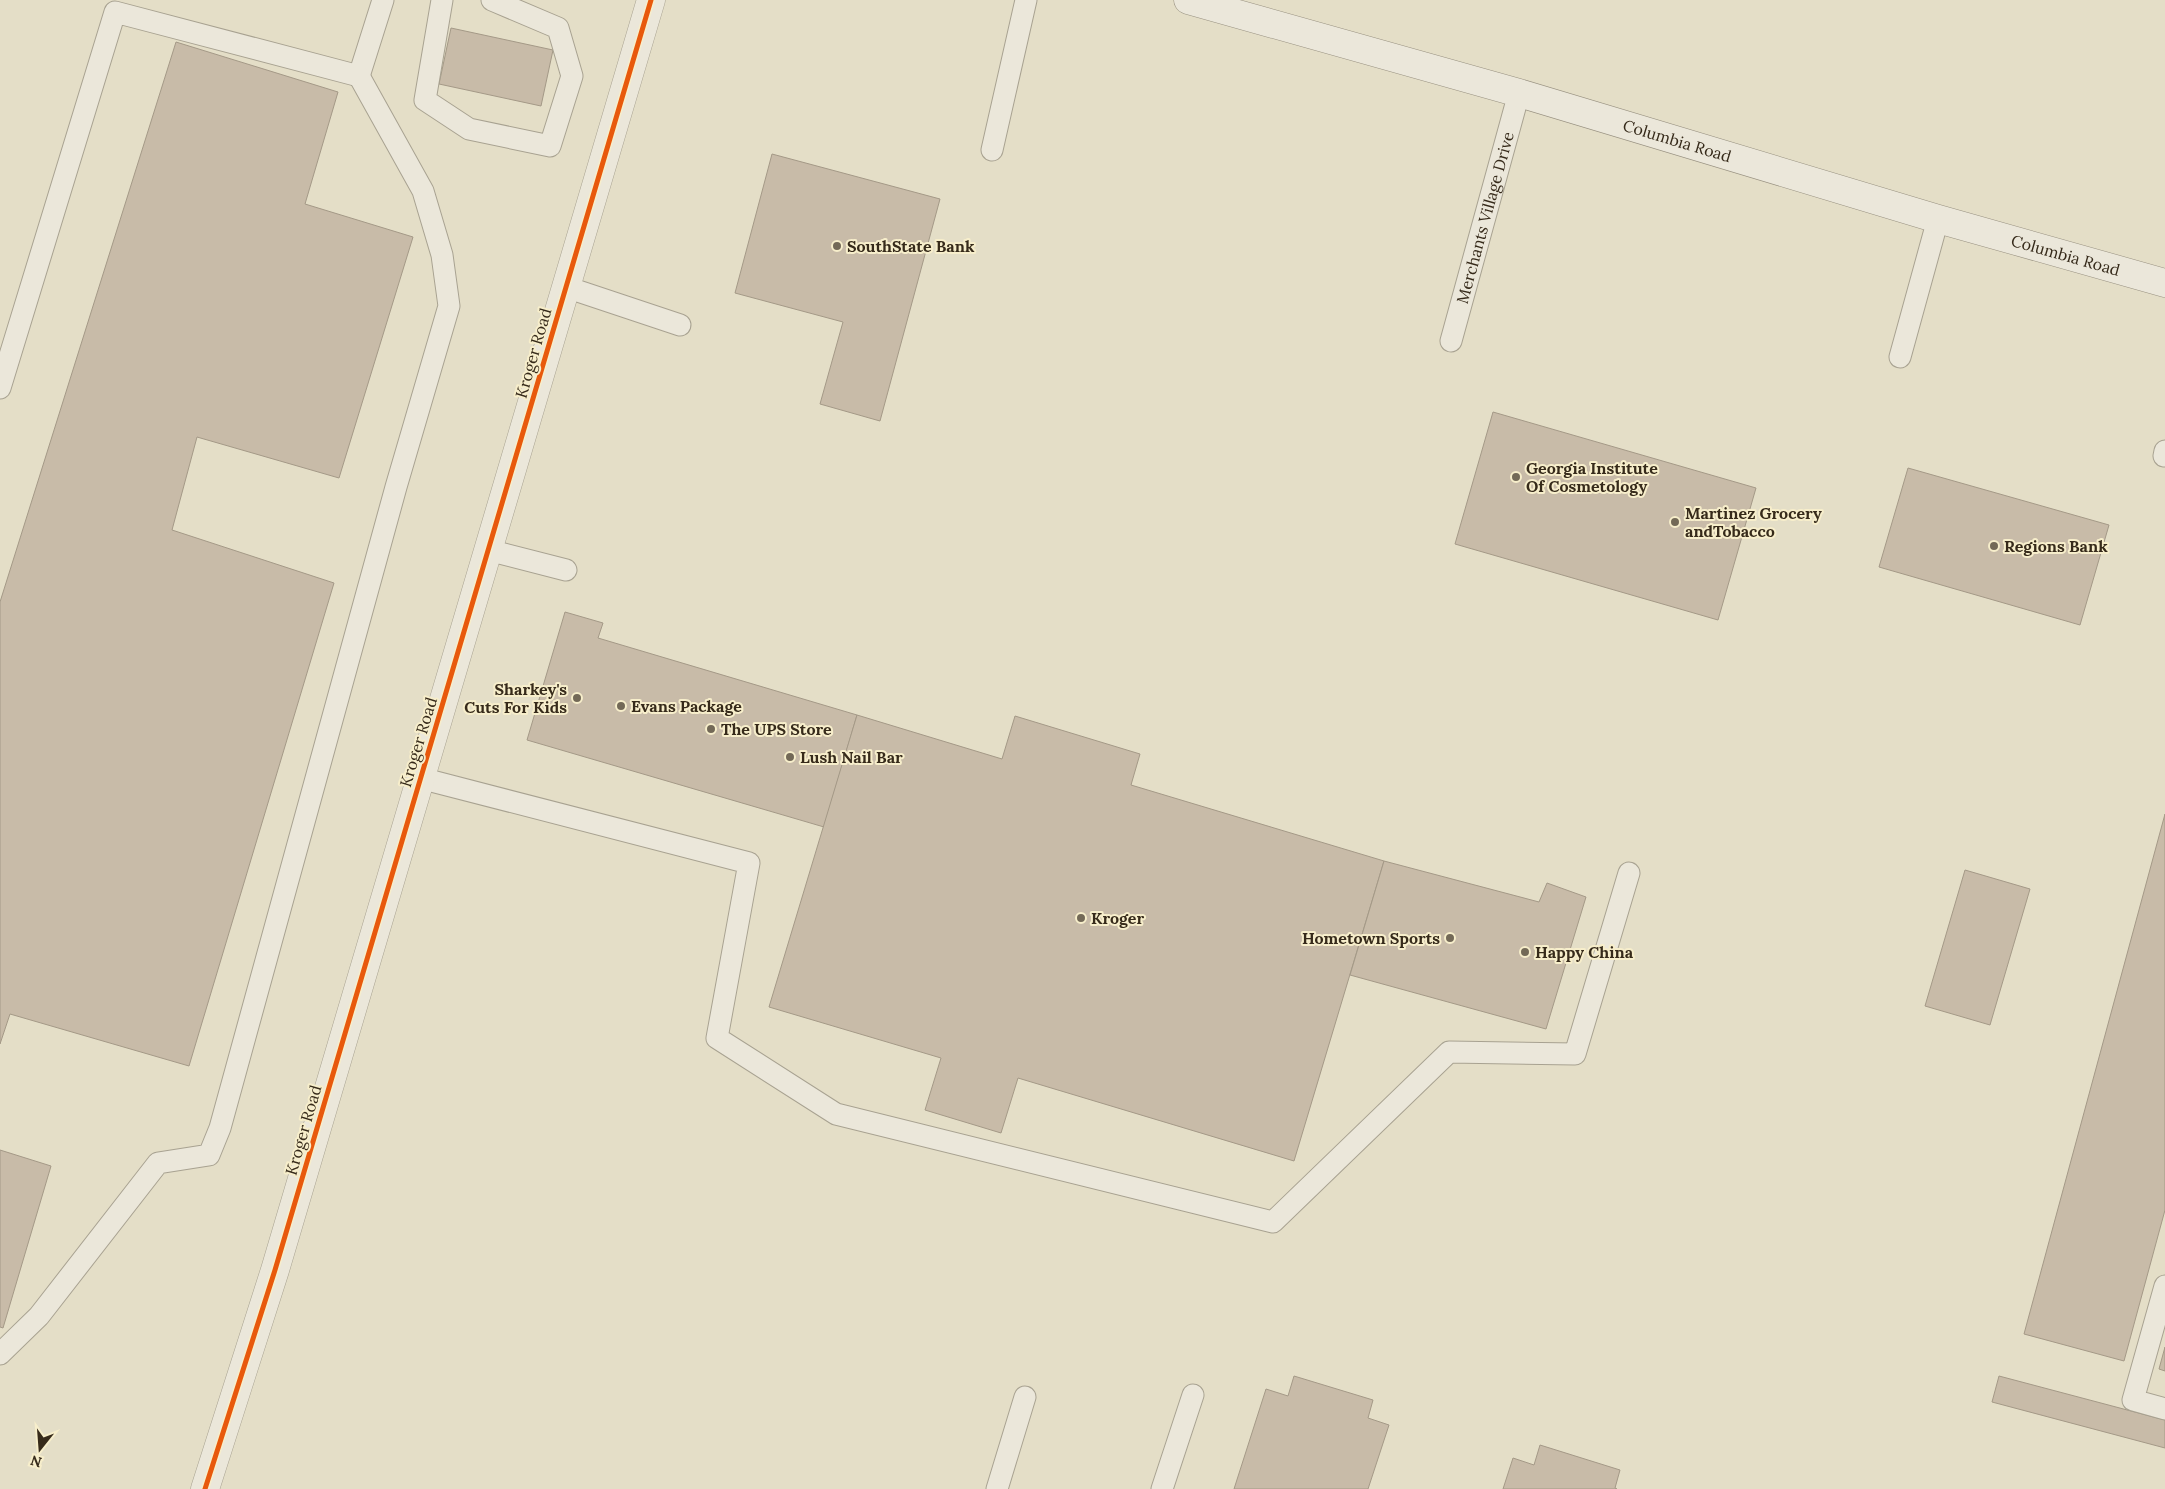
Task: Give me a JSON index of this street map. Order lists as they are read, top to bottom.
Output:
{
  "streets": {
    "street": ["Columbia Road", "Kroger Road"],
    "lane": ["Merchants Village Drive"]
  },
  "crossings": [
    ["Columbia Road", "Merchants Village Drive"]
  ],
  "places": [
    "SouthState Bank",
    "Georgia Institute Of Cosmetology",
    "Martinez Grocery andTobacco",
    "Regions Bank",
    "Sharkey's Cuts For Kids",
    "Evans Package",
    "The UPS Store",
    "Lush Nail Bar",
    "Kroger",
    "Hometown Sports",
    "Happy China"
  ],
  "north": "bottom"
}
